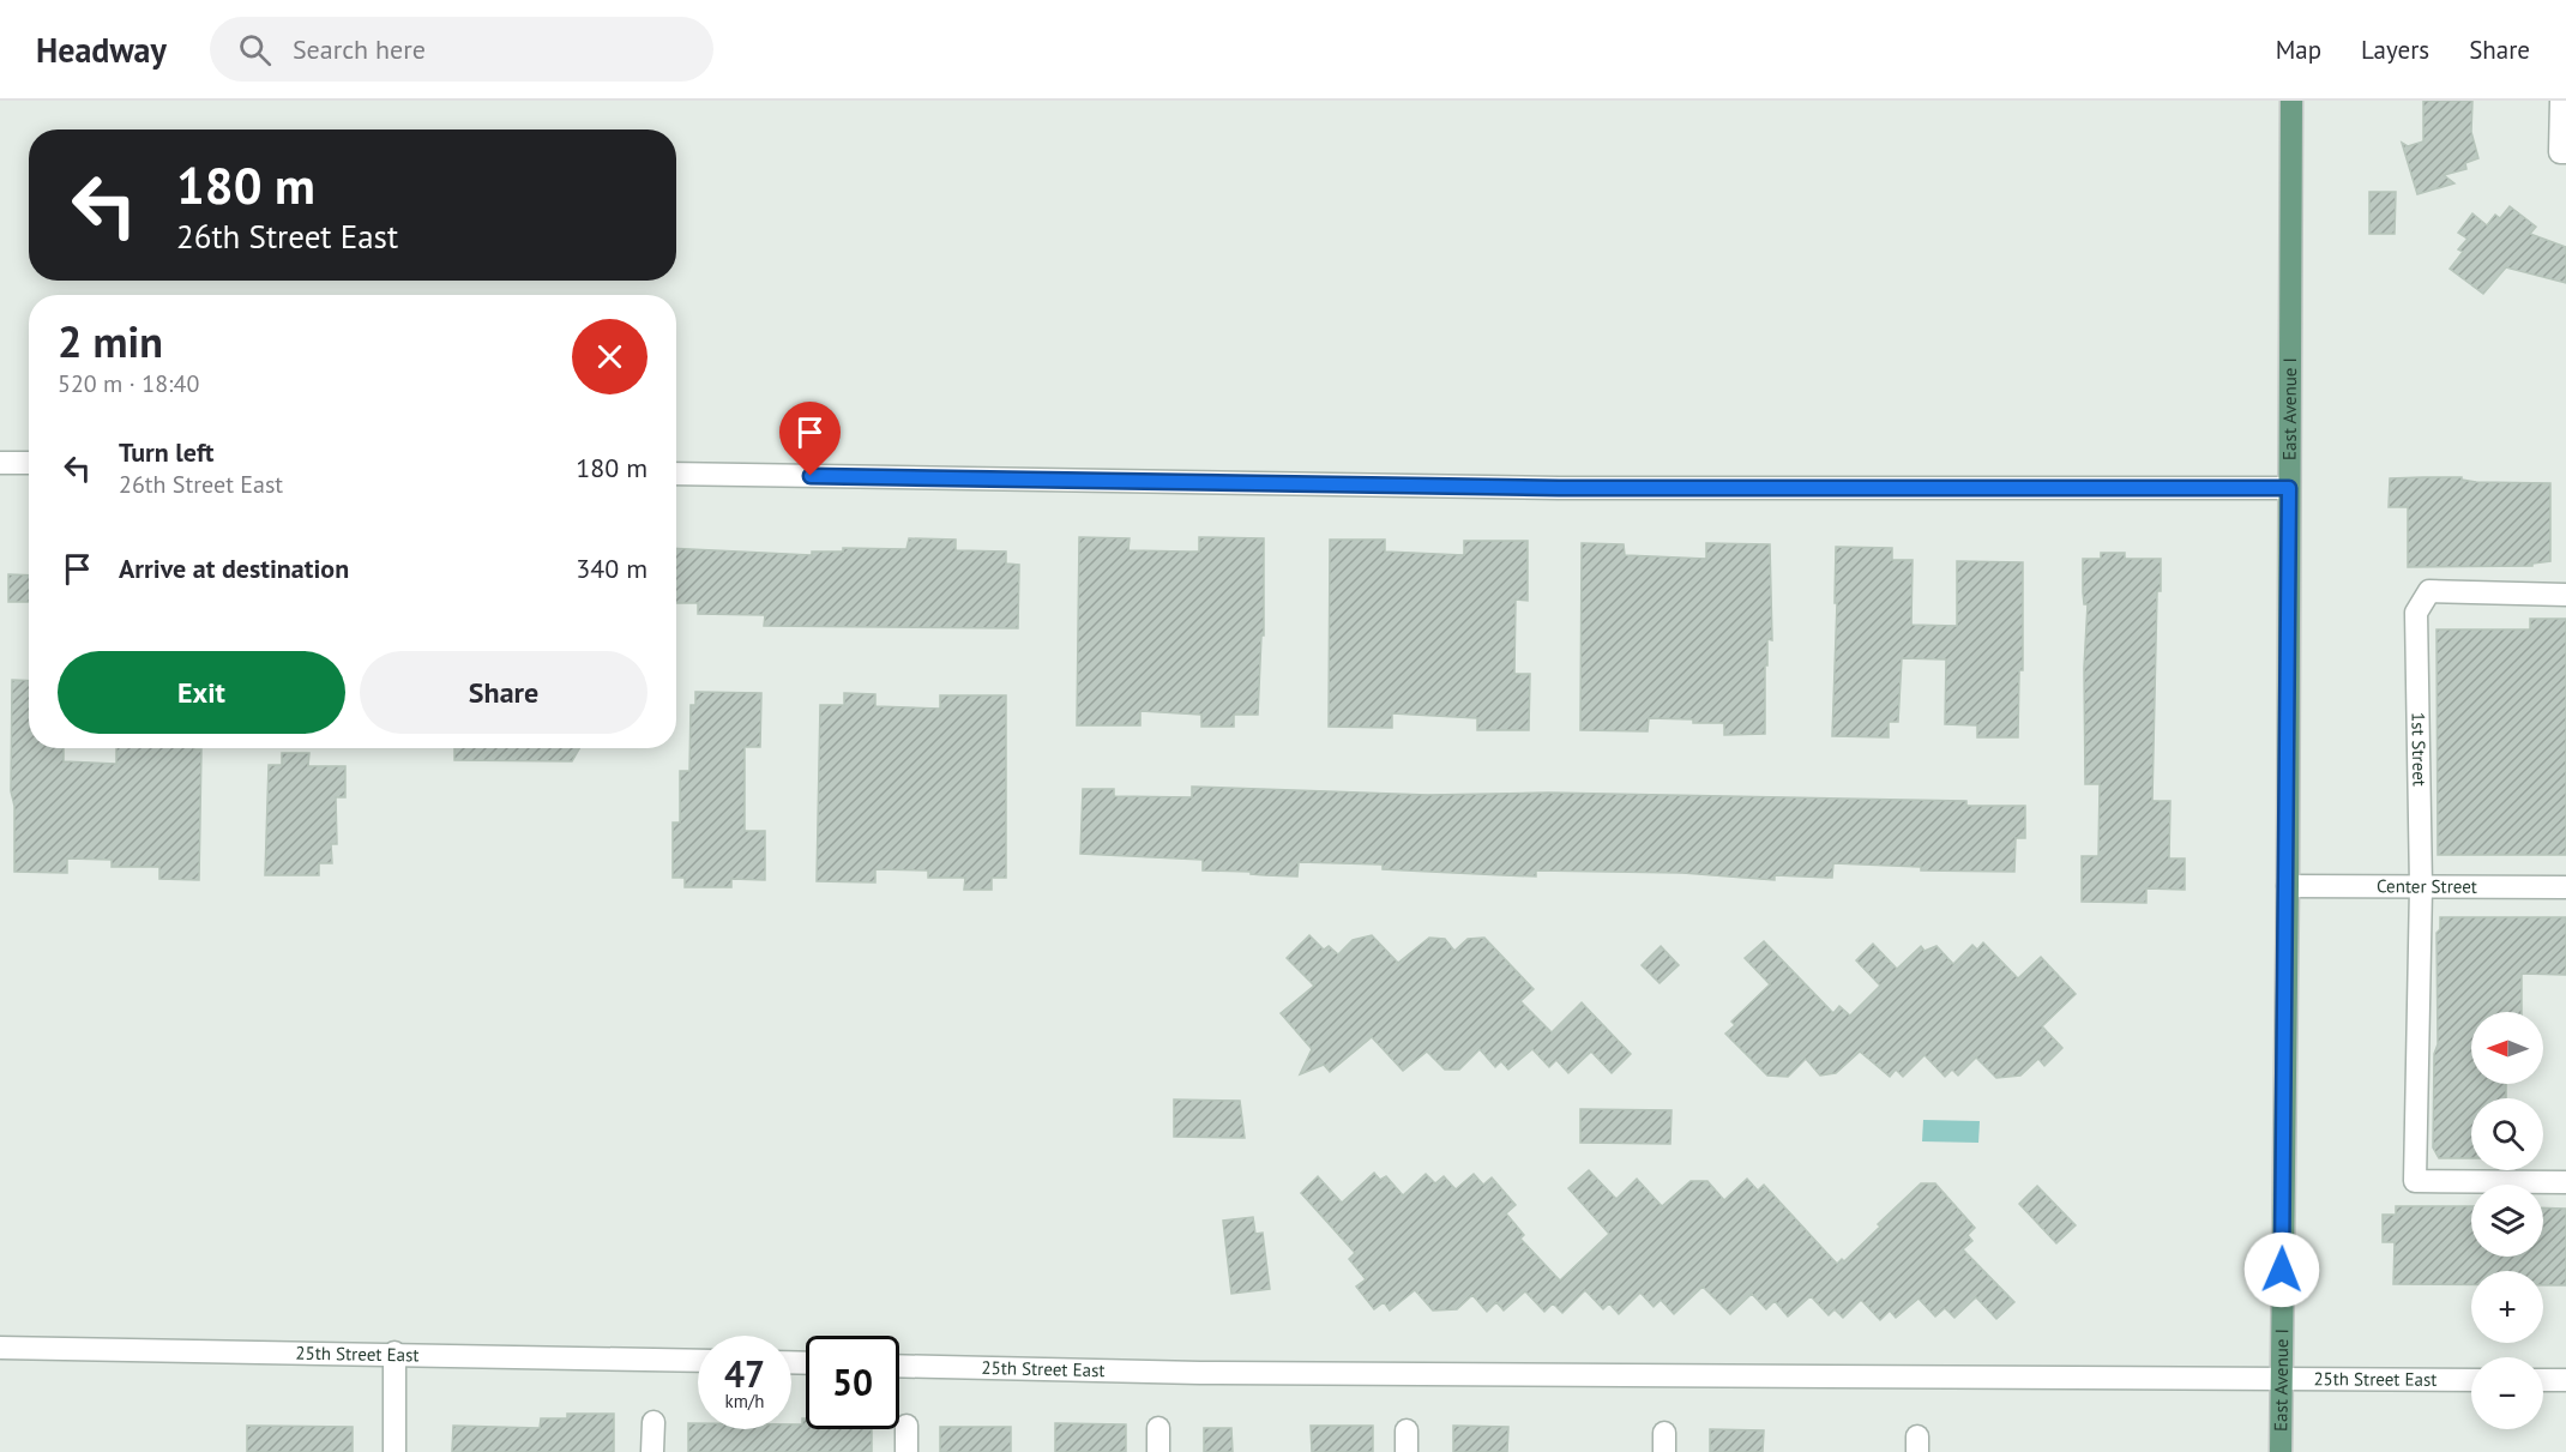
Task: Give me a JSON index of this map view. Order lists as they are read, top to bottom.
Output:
{
  "streets": {
    "main road": ["East Avenue I"],
    "street": ["1st Street", "Center Street", "25th Street East"]
  },
  "crossings": [
    ["East Avenue I", "Center Street"],
    ["East Avenue I", "25th Street East"],
    ["1st Street", "Center Street"]
  ],
  "north": "left",
  "page": {
    "header": "Headway",
    "search": "Search here",
    "nav": ["Map", "Layers", "Share"],
    "turn": ["180 m", "26th Street East"],
    "heading": ["2 min", "520 m · 18:40"],
    "list": [
      {
        "name": "Turn left",
        "note": "26th Street East",
        "value": "180 m"
      },
      {
        "name": "Arrive at destination",
        "value": "340 m"
      }
    ],
    "buttons": ["Exit", "Share"],
    "map_buttons": ["+", "−"],
    "speed": "47 km/h",
    "limit": "50"
  }
}
